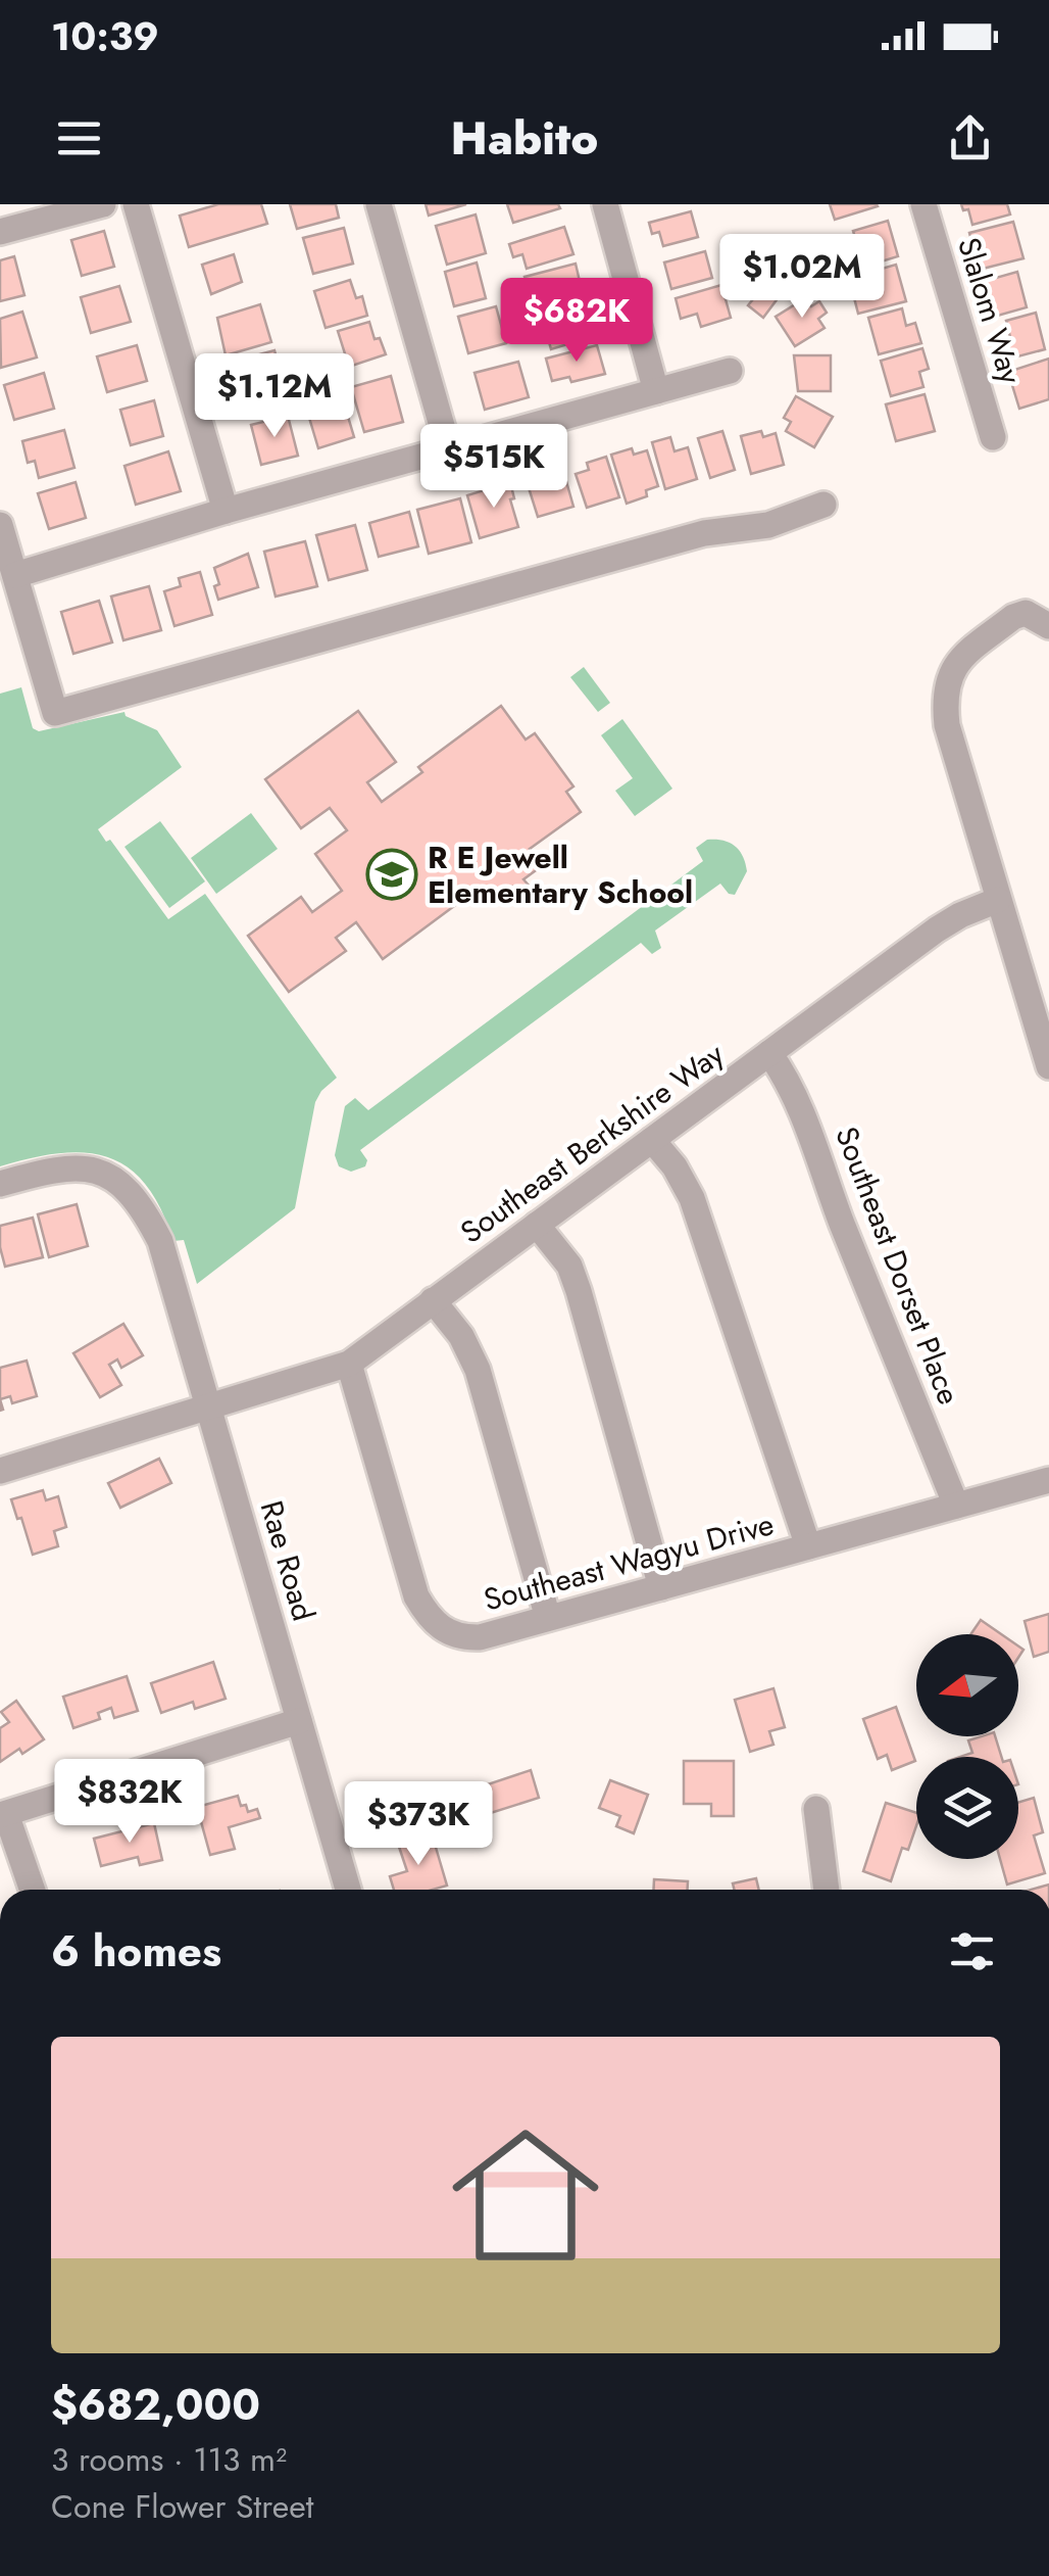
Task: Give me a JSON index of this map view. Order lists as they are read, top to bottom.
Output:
{
  "streets": {
    "street": [
      "Slalom Way",
      "Southeast Berkshire Way",
      "Southeast Dorset Place",
      "Rae Road",
      "Southeast Wagyu Drive"
    ]
  },
  "crossings": [
    ["Southeast Berkshire Way", "Southeast Dorset Place"],
    ["Southeast Berkshire Way", "Rae Road"],
    ["Southeast Berkshire Way", "Southeast Wagyu Drive"],
    ["Southeast Dorset Place", "Southeast Wagyu Drive"]
  ],
  "places": {
    "school or university": ["R E Jewell Elementary School"]
  },
  "north": "left",
  "page": {
    "status": "10:39",
    "header": "Habito",
    "price": [
      "$1.02M",
      "$682K",
      "$1.12M",
      "$515K",
      "$832K",
      "$373K"
    ],
    "heading": "6 homes",
    "list": [
      {
        "name": "$682,000",
        "note": "3 rooms · 113 m² · Cone Flower Street"
      }
    ]
  }
}
